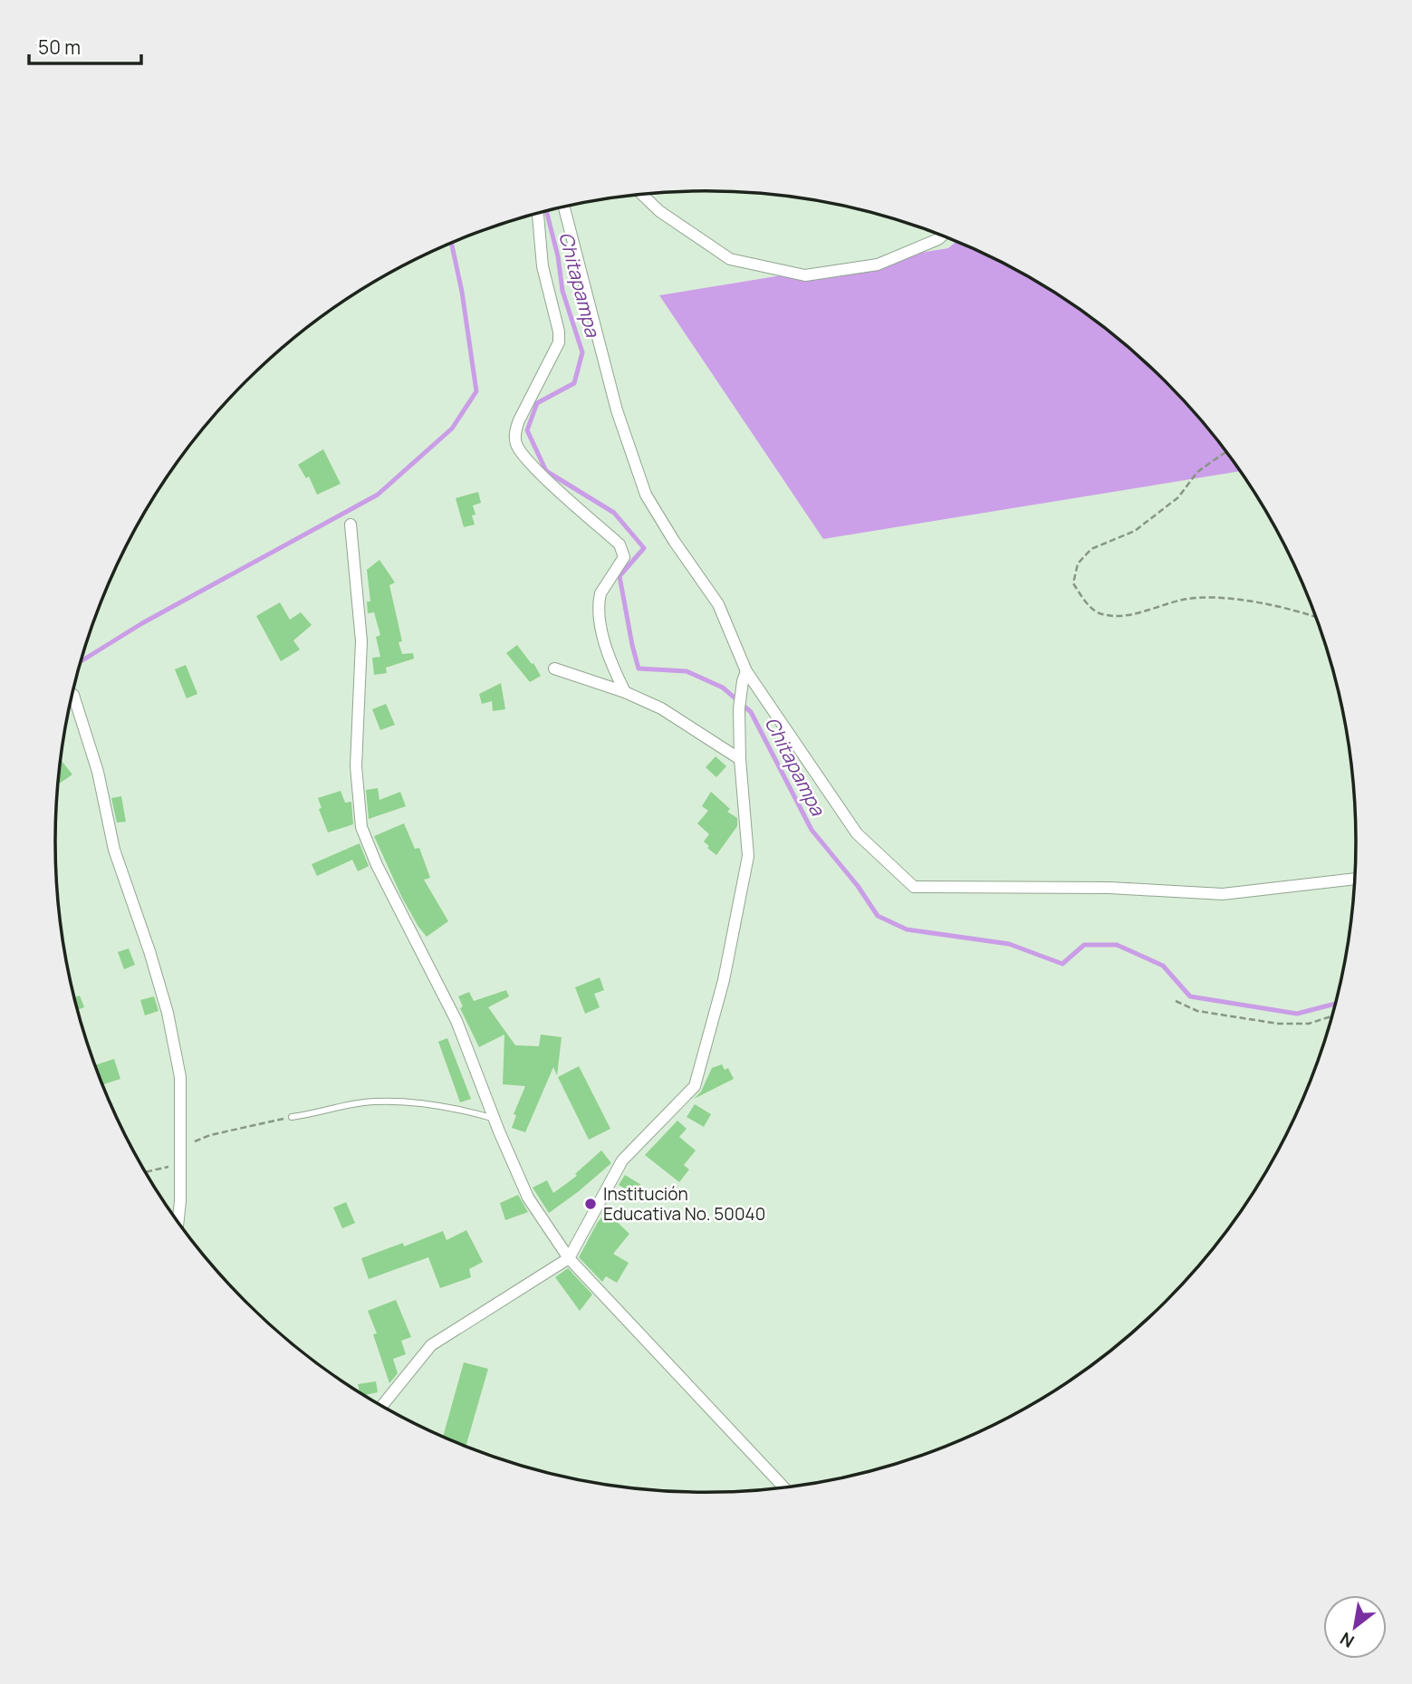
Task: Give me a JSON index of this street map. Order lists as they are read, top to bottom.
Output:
{
  "water": ["Chitapampa"],
  "places": ["Institución Educativa No. 50040"],
  "scale_bar": "50 m",
  "north": "bottom left"
}
